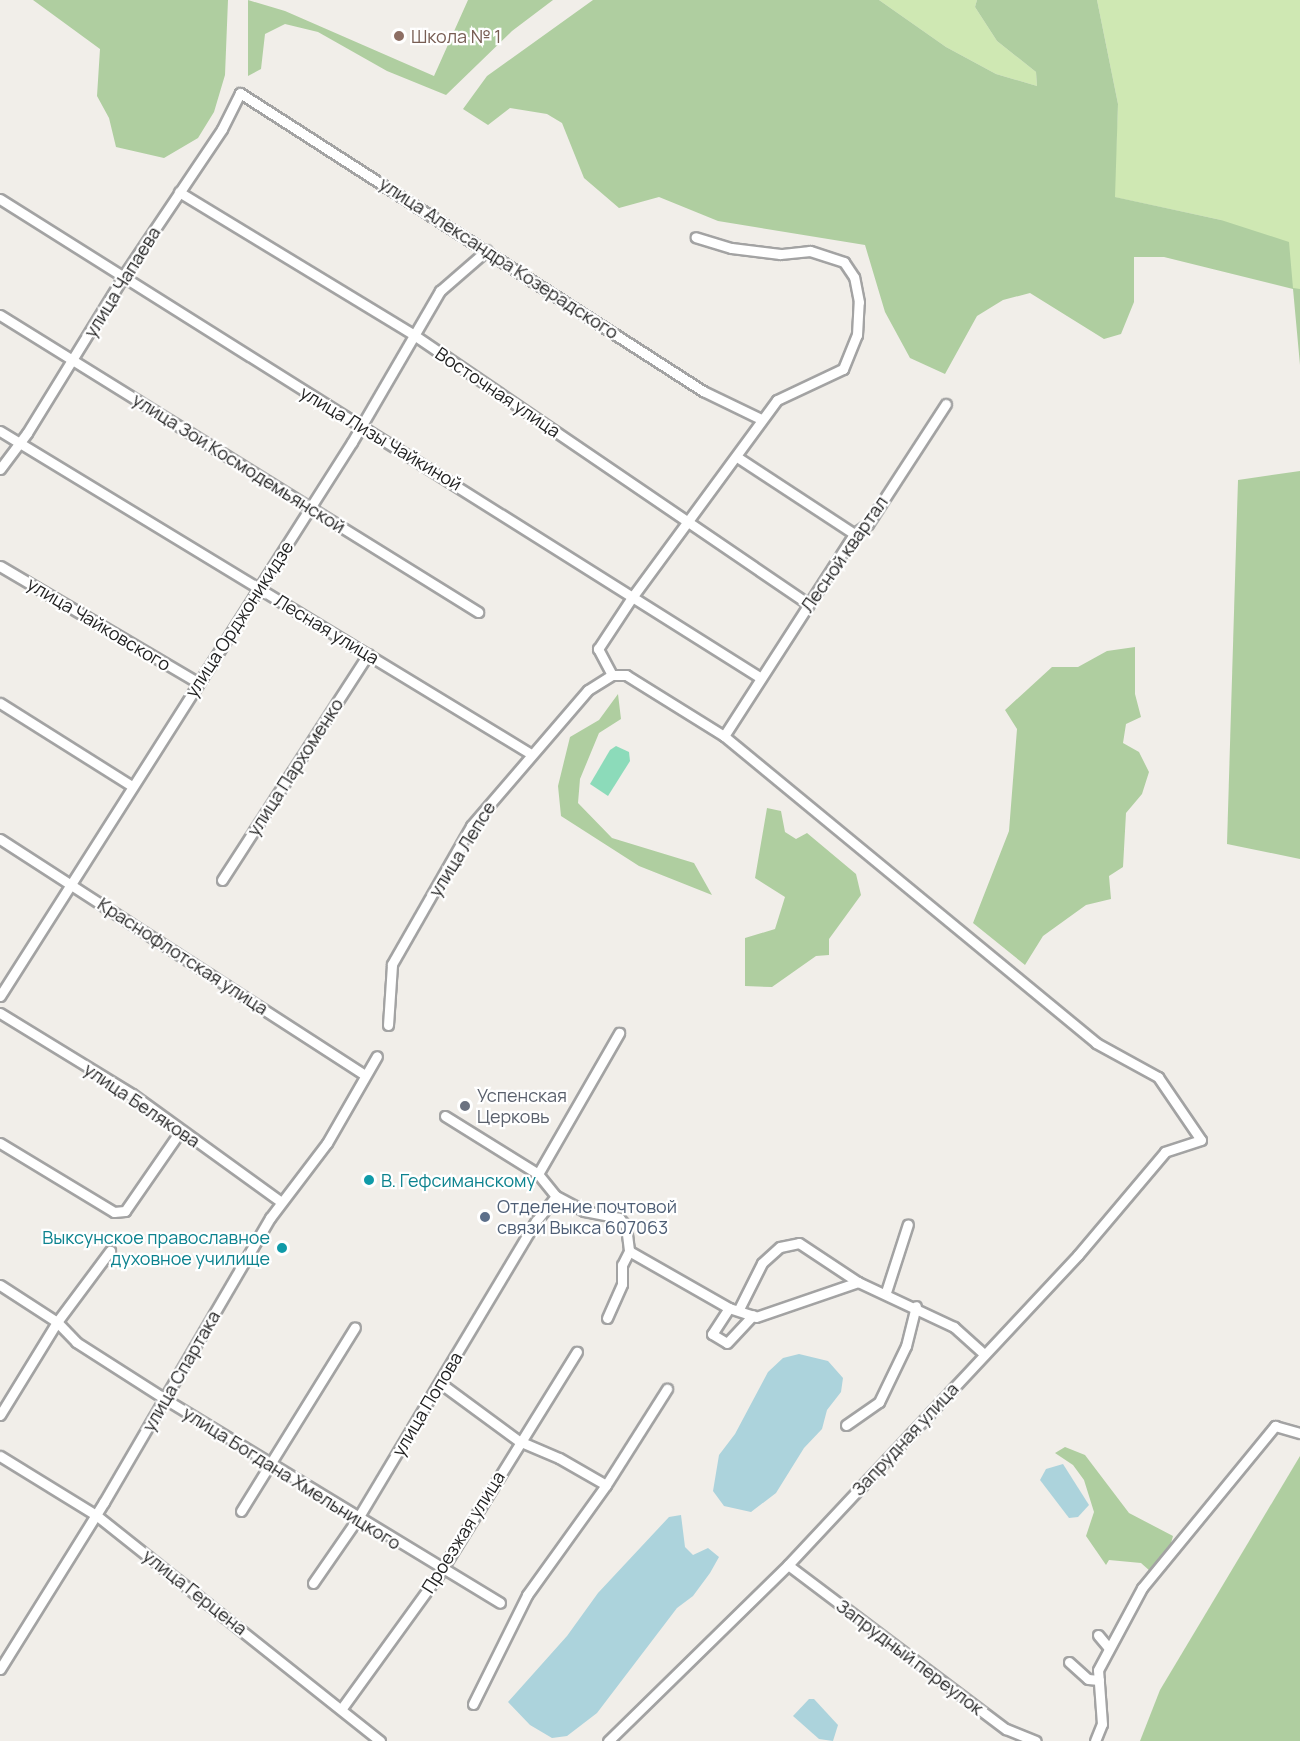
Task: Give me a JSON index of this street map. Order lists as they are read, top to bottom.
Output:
{
  "streets": {
    "street": [
      "улица Александра Козерадского",
      "улица Чапаева",
      "Восточная улица",
      "улица Лизы Чайкиной",
      "улица Зои Космодемьянской",
      "Лесной квартал",
      "улица Орджоникидзе",
      "улица Чайковского",
      "Лесная улица",
      "улица Пархоменко",
      "улица Лепсе",
      "Краснофлотская улица",
      "улица Белякова",
      "улица Спартака",
      "улица Попова",
      "Запрудная улица",
      "улица Богдана Хмельницкого",
      "Проезжая улица",
      "улица Герцена",
      "Запрудный переулок"
    ]
  },
  "crossings": [
    ["улица Александра Козерадского", "улица Чапаева"],
    ["улица Александра Козерадского", "улица Орджоникидзе"],
    ["улица Чапаева", "Восточная улица"],
    ["улица Чапаева", "улица Лизы Чайкиной"],
    ["улица Чапаева", "улица Зои Космодемьянской"],
    ["улица Чапаева", "Лесная улица"],
    ["Восточная улица", "Лесной квартал"],
    ["Восточная улица", "улица Орджоникидзе"],
    ["улица Лизы Чайкиной", "Лесной квартал"],
    ["улица Лизы Чайкиной", "улица Орджоникидзе"],
    ["улица Зои Космодемьянской", "улица Орджоникидзе"],
    ["Лесной квартал", "Запрудная улица"],
    ["улица Орджоникидзе", "улица Чайковского"],
    ["улица Орджоникидзе", "Лесная улица"],
    ["улица Орджоникидзе", "Краснофлотская улица"],
    ["Лесная улица", "улица Пархоменко"],
    ["Лесная улица", "улица Лепсе"],
    ["Краснофлотская улица", "улица Спартака"],
    ["улица Белякова", "улица Спартака"],
    ["улица Спартака", "улица Богдана Хмельницкого"],
    ["улица Спартака", "улица Герцена"],
    ["улица Попова", "улица Богдана Хмельницкого"],
    ["Запрудная улица", "Запрудный переулок"],
    ["улица Богдана Хмельницкого", "Проезжая улица"],
    ["Проезжая улица", "улица Герцена"]
  ],
  "places": [
    "Школа № 1",
    "Успенская Церковь",
    "В. Гефсиманскому",
    "Отделение почтовой связи Выкса 607063",
    "Выксунское православное духовное училище"
  ]
}
